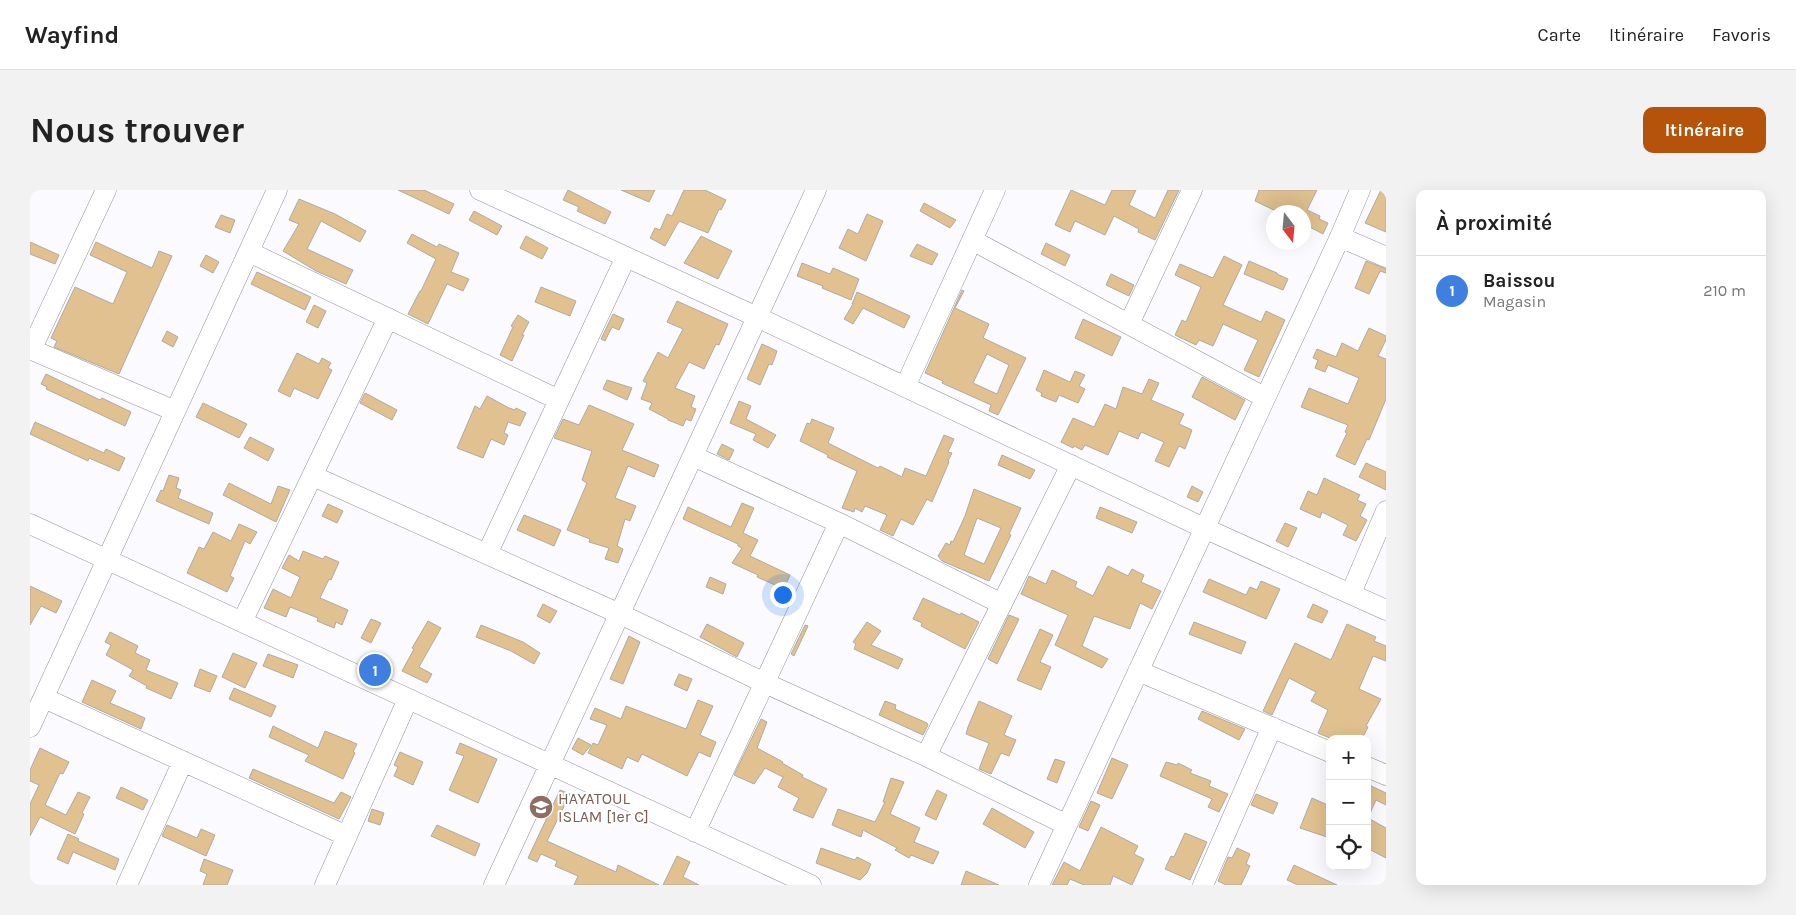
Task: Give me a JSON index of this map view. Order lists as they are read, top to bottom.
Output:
{
  "places": {
    "school or university": ["HAYATOUL ISLAM [1er C]"]
  },
  "north": "bottom",
  "page": {
    "header": "Wayfind",
    "nav": ["Carte", "Itinéraire", "Favoris"],
    "buttons": "Itinéraire",
    "title": "Nous trouver",
    "heading": "À proximité",
    "list": [
      {
        "mark": "1",
        "name": "Baissou",
        "note": "Magasin",
        "value": "210 m"
      }
    ],
    "pins": "1",
    "map_buttons": ["+", "−"]
  }
}
